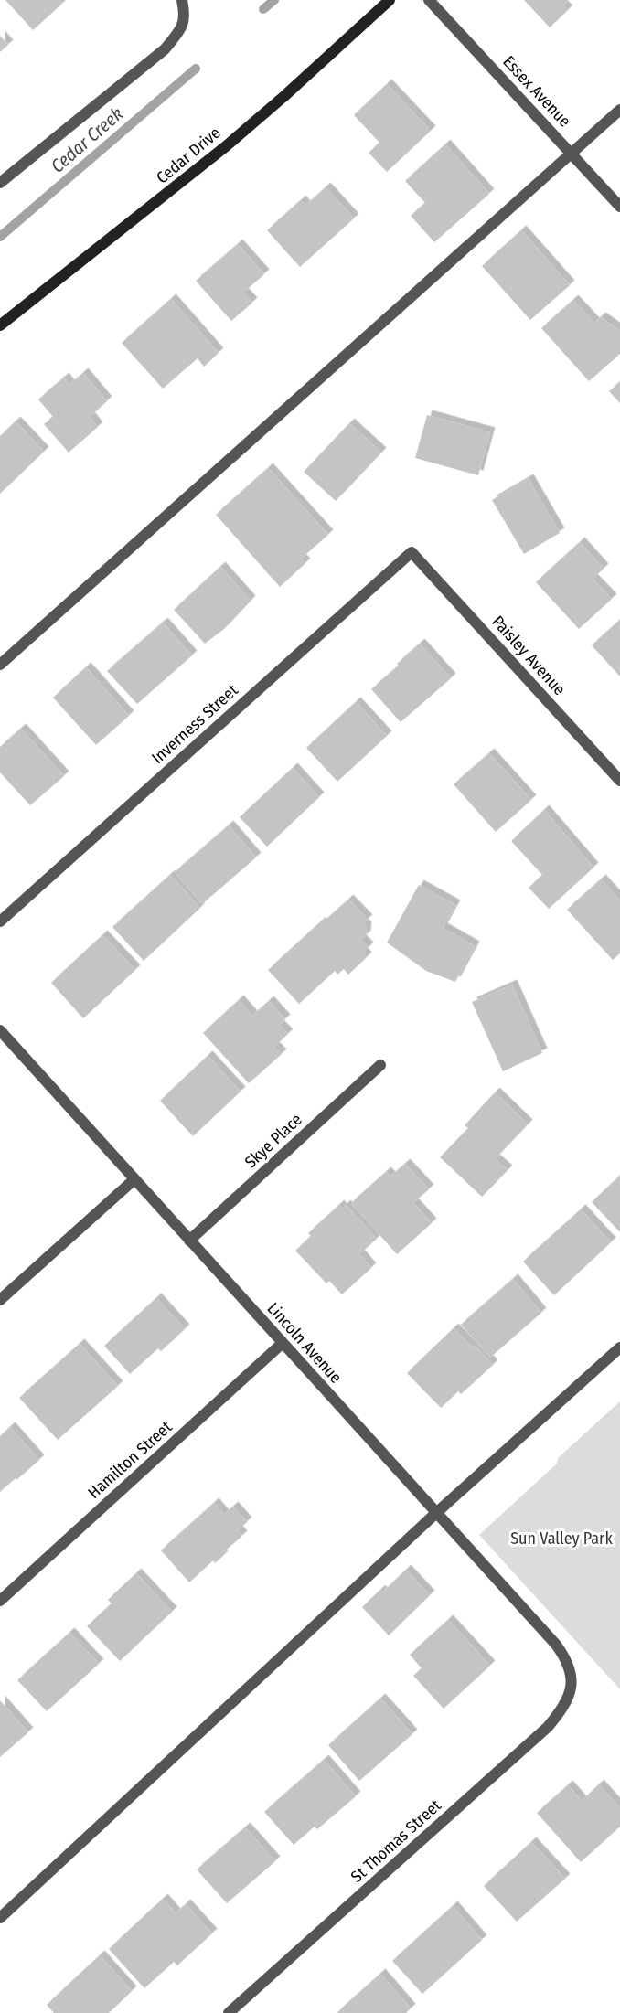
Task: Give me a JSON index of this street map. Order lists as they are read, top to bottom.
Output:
{
  "streets": {
    "street": [
      "Essex Avenue",
      "Cedar Drive",
      "Paisley Avenue",
      "Inverness Street",
      "Skye Place",
      "Lincoln Avenue",
      "Hamilton Street",
      "St Thomas Street"
    ]
  },
  "crossings": [
    ["Paisley Avenue", "Inverness Street"],
    ["Skye Place", "Lincoln Avenue"],
    ["Lincoln Avenue", "Hamilton Street"],
    ["Lincoln Avenue", "St Thomas Street"]
  ],
  "water": ["Cedar Creek"],
  "parks": ["Sun Valley Park"]
}
